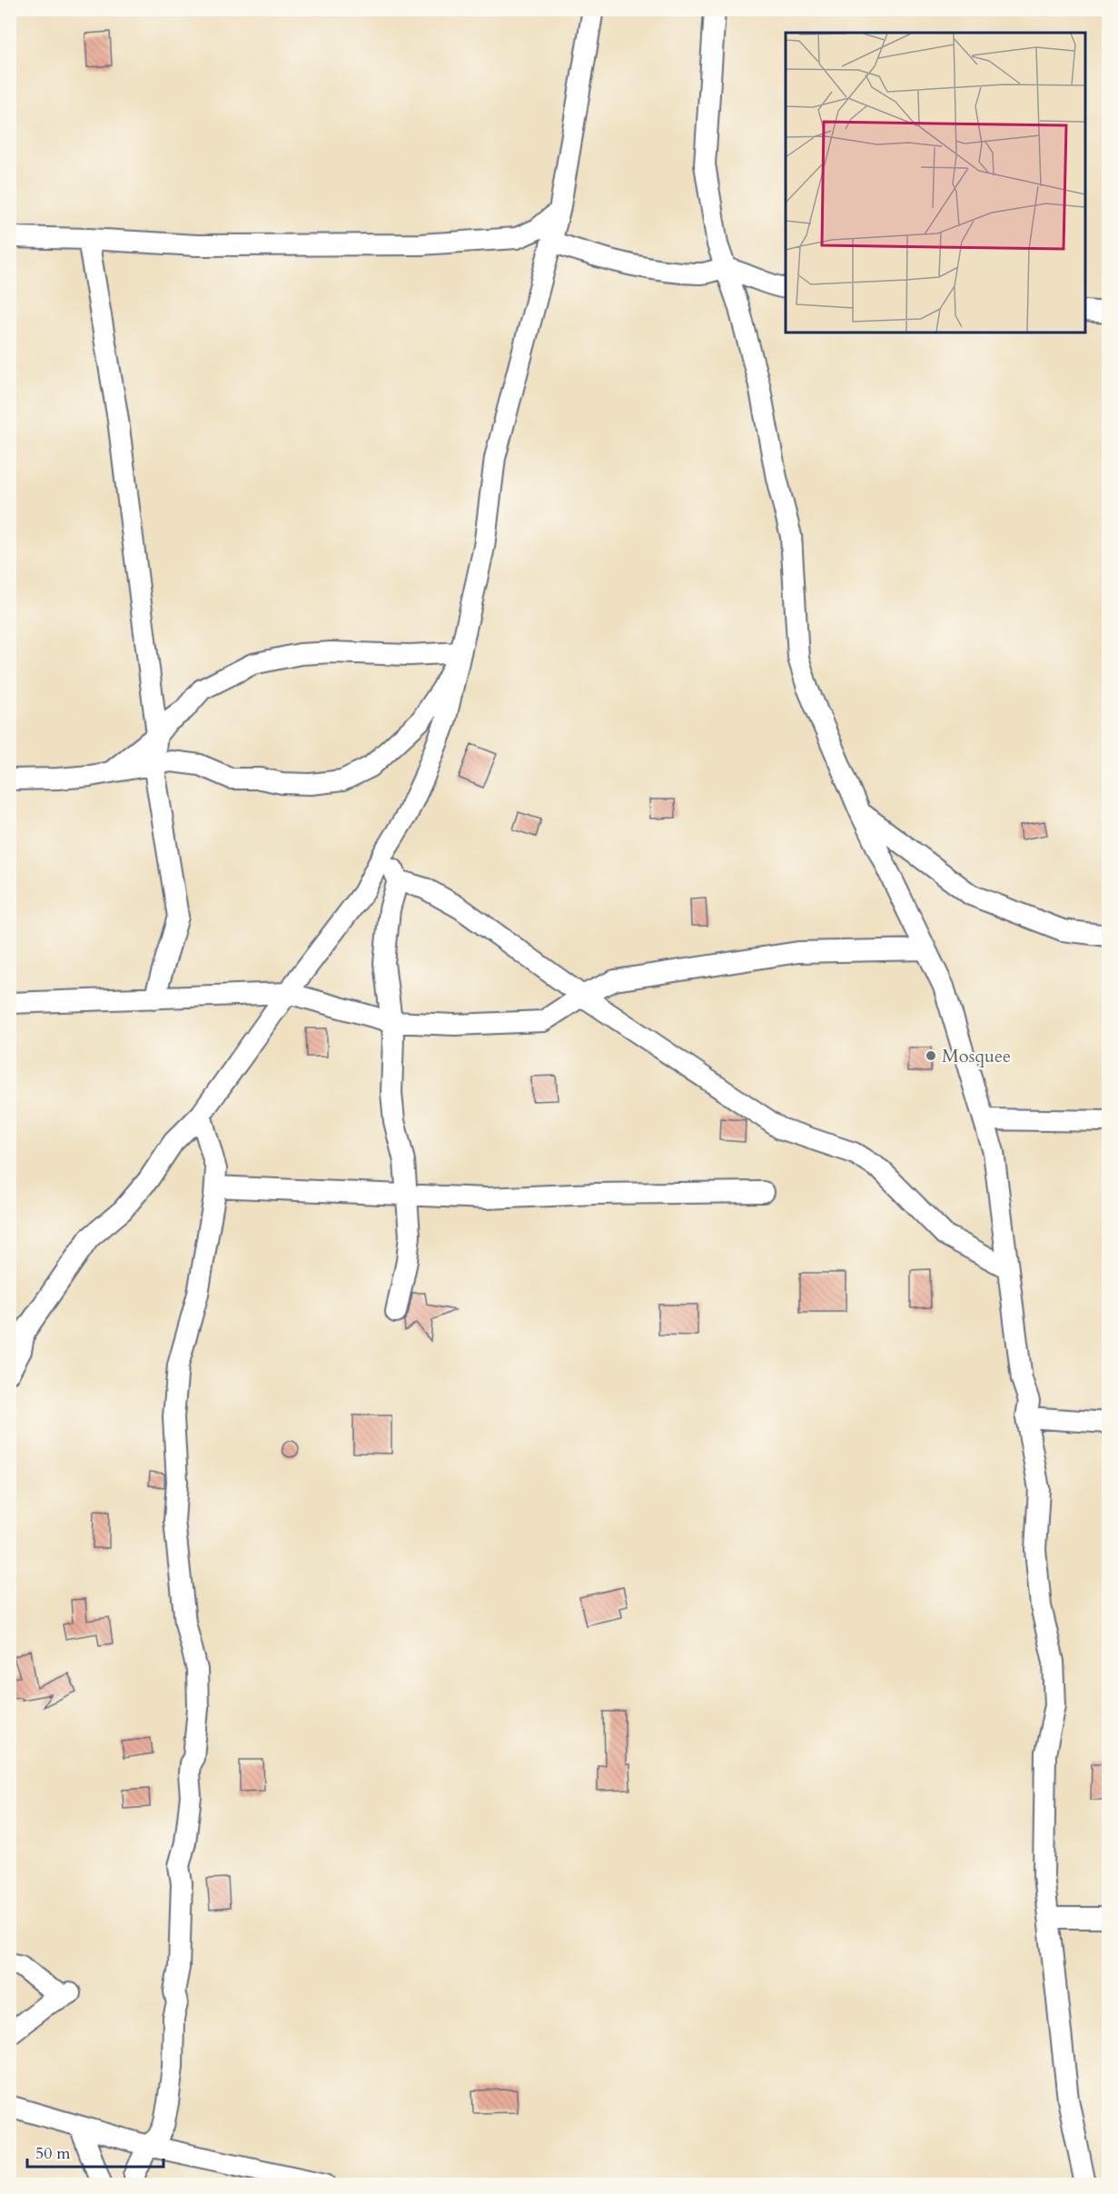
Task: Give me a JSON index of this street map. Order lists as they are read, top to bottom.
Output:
{
  "places": ["Mosquee"],
  "scale_bar": "50 m"
}
